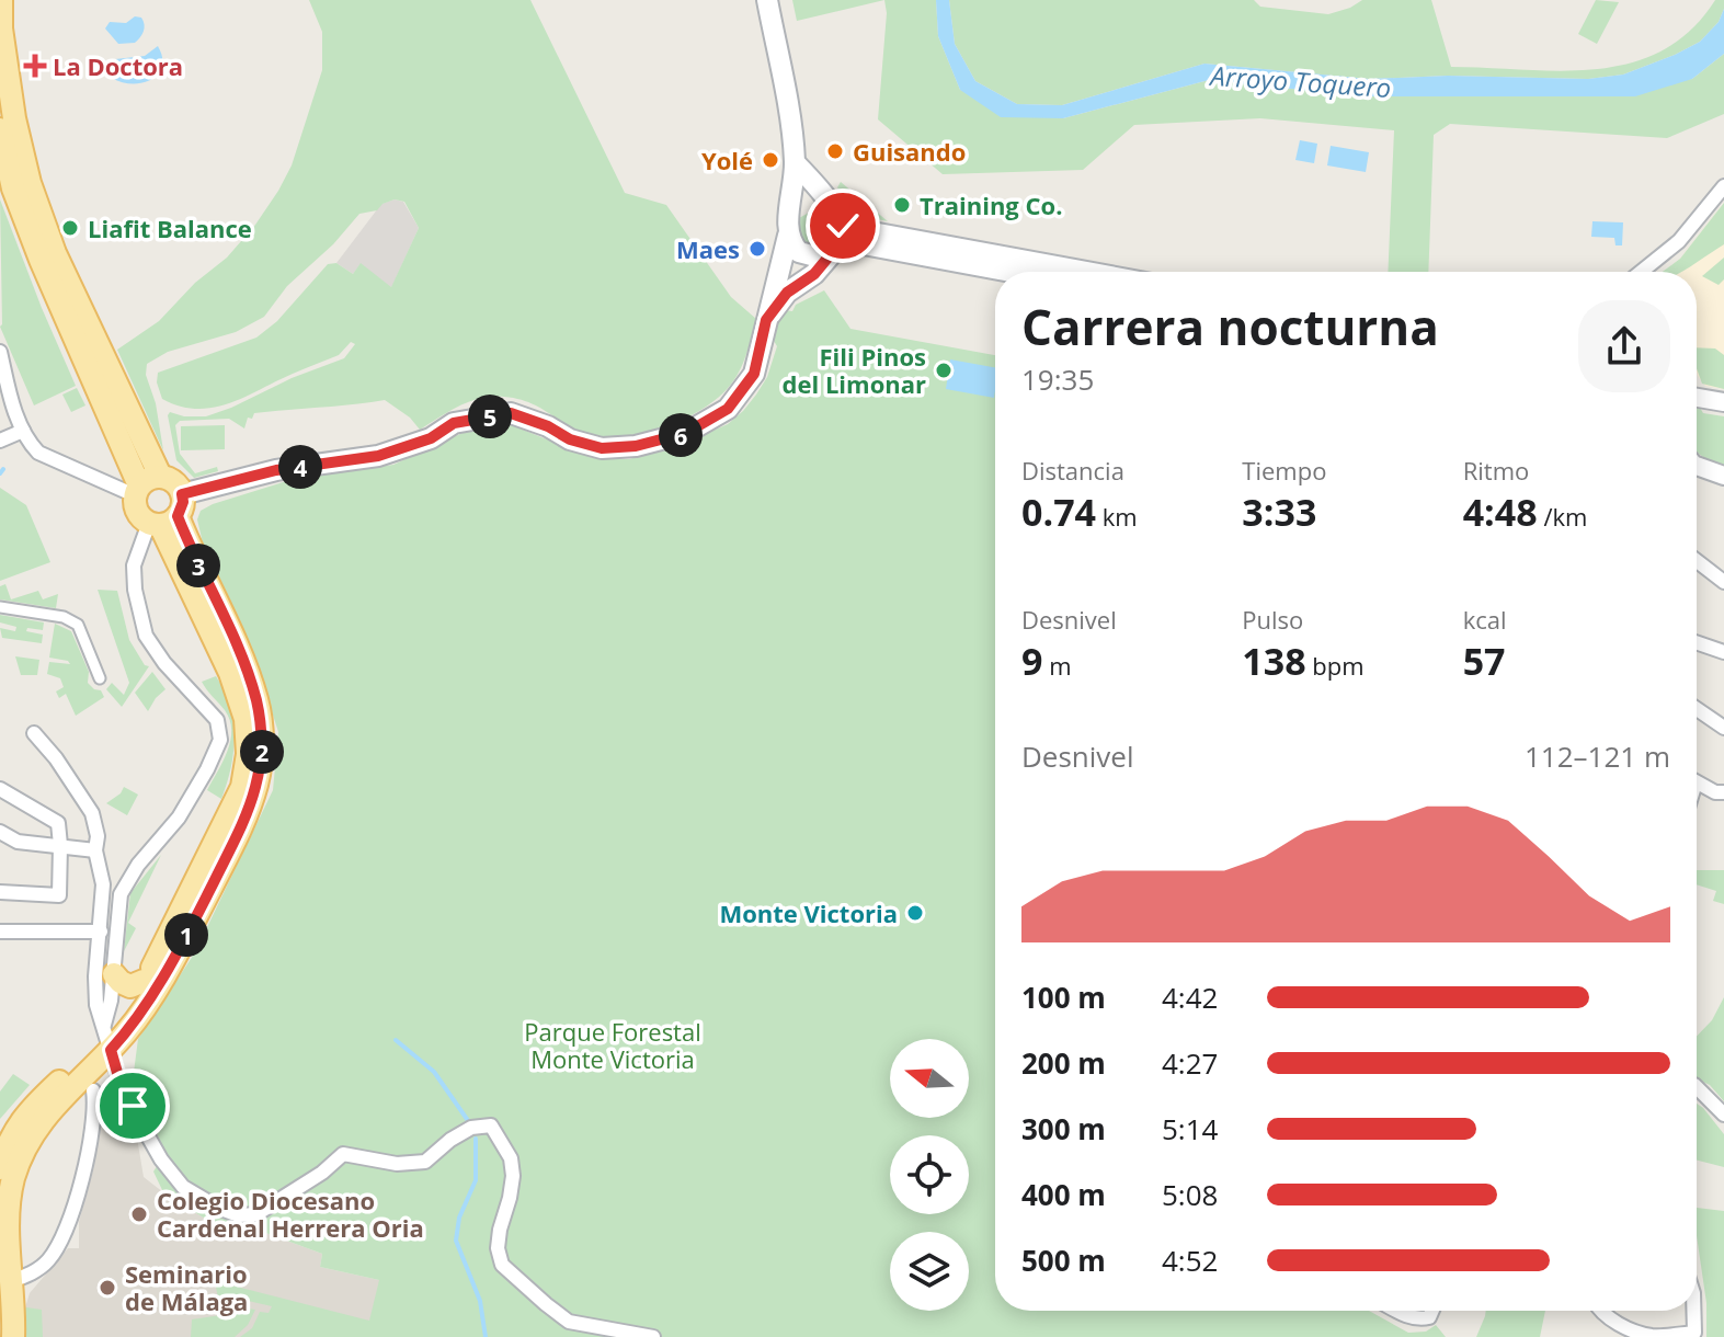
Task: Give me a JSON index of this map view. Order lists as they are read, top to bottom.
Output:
{
  "water": ["Arroyo Toquero"],
  "parks": ["Parque Forestal Monte Victoria"],
  "places": {
    "health": ["La Doctora"],
    "other": [
      "Guisando",
      "Yolé",
      "Training Co.",
      "Liafit Balance",
      "Maes",
      "Fili Pinos del Limonar",
      "Monte Victoria",
      "Colegio Diocesano Cardenal Herrera Oria",
      "Seminario de Málaga"
    ]
  },
  "north": "left",
  "page": {
    "heading": ["Carrera nocturna", "19:35"],
    "pins": [
      "5",
      "6",
      "4",
      "3",
      "2",
      "1"
    ],
    "stats": [
      ["Distancia", "0.74 km"],
      ["Tiempo", "3:33"],
      ["Ritmo", "4:48 /km"],
      ["Desnivel", "9 m"],
      ["Pulso", "138 bpm"],
      ["kcal", "57"]
    ],
    "chart": ["Desnivel", "112–121 m"],
    "list": [
      {
        "name": "100 m",
        "note": "4:42"
      },
      {
        "name": "200 m",
        "note": "4:27"
      },
      {
        "name": "300 m",
        "note": "5:14"
      },
      {
        "name": "400 m",
        "note": "5:08"
      },
      {
        "name": "500 m",
        "note": "4:52"
      }
    ]
  }
}
